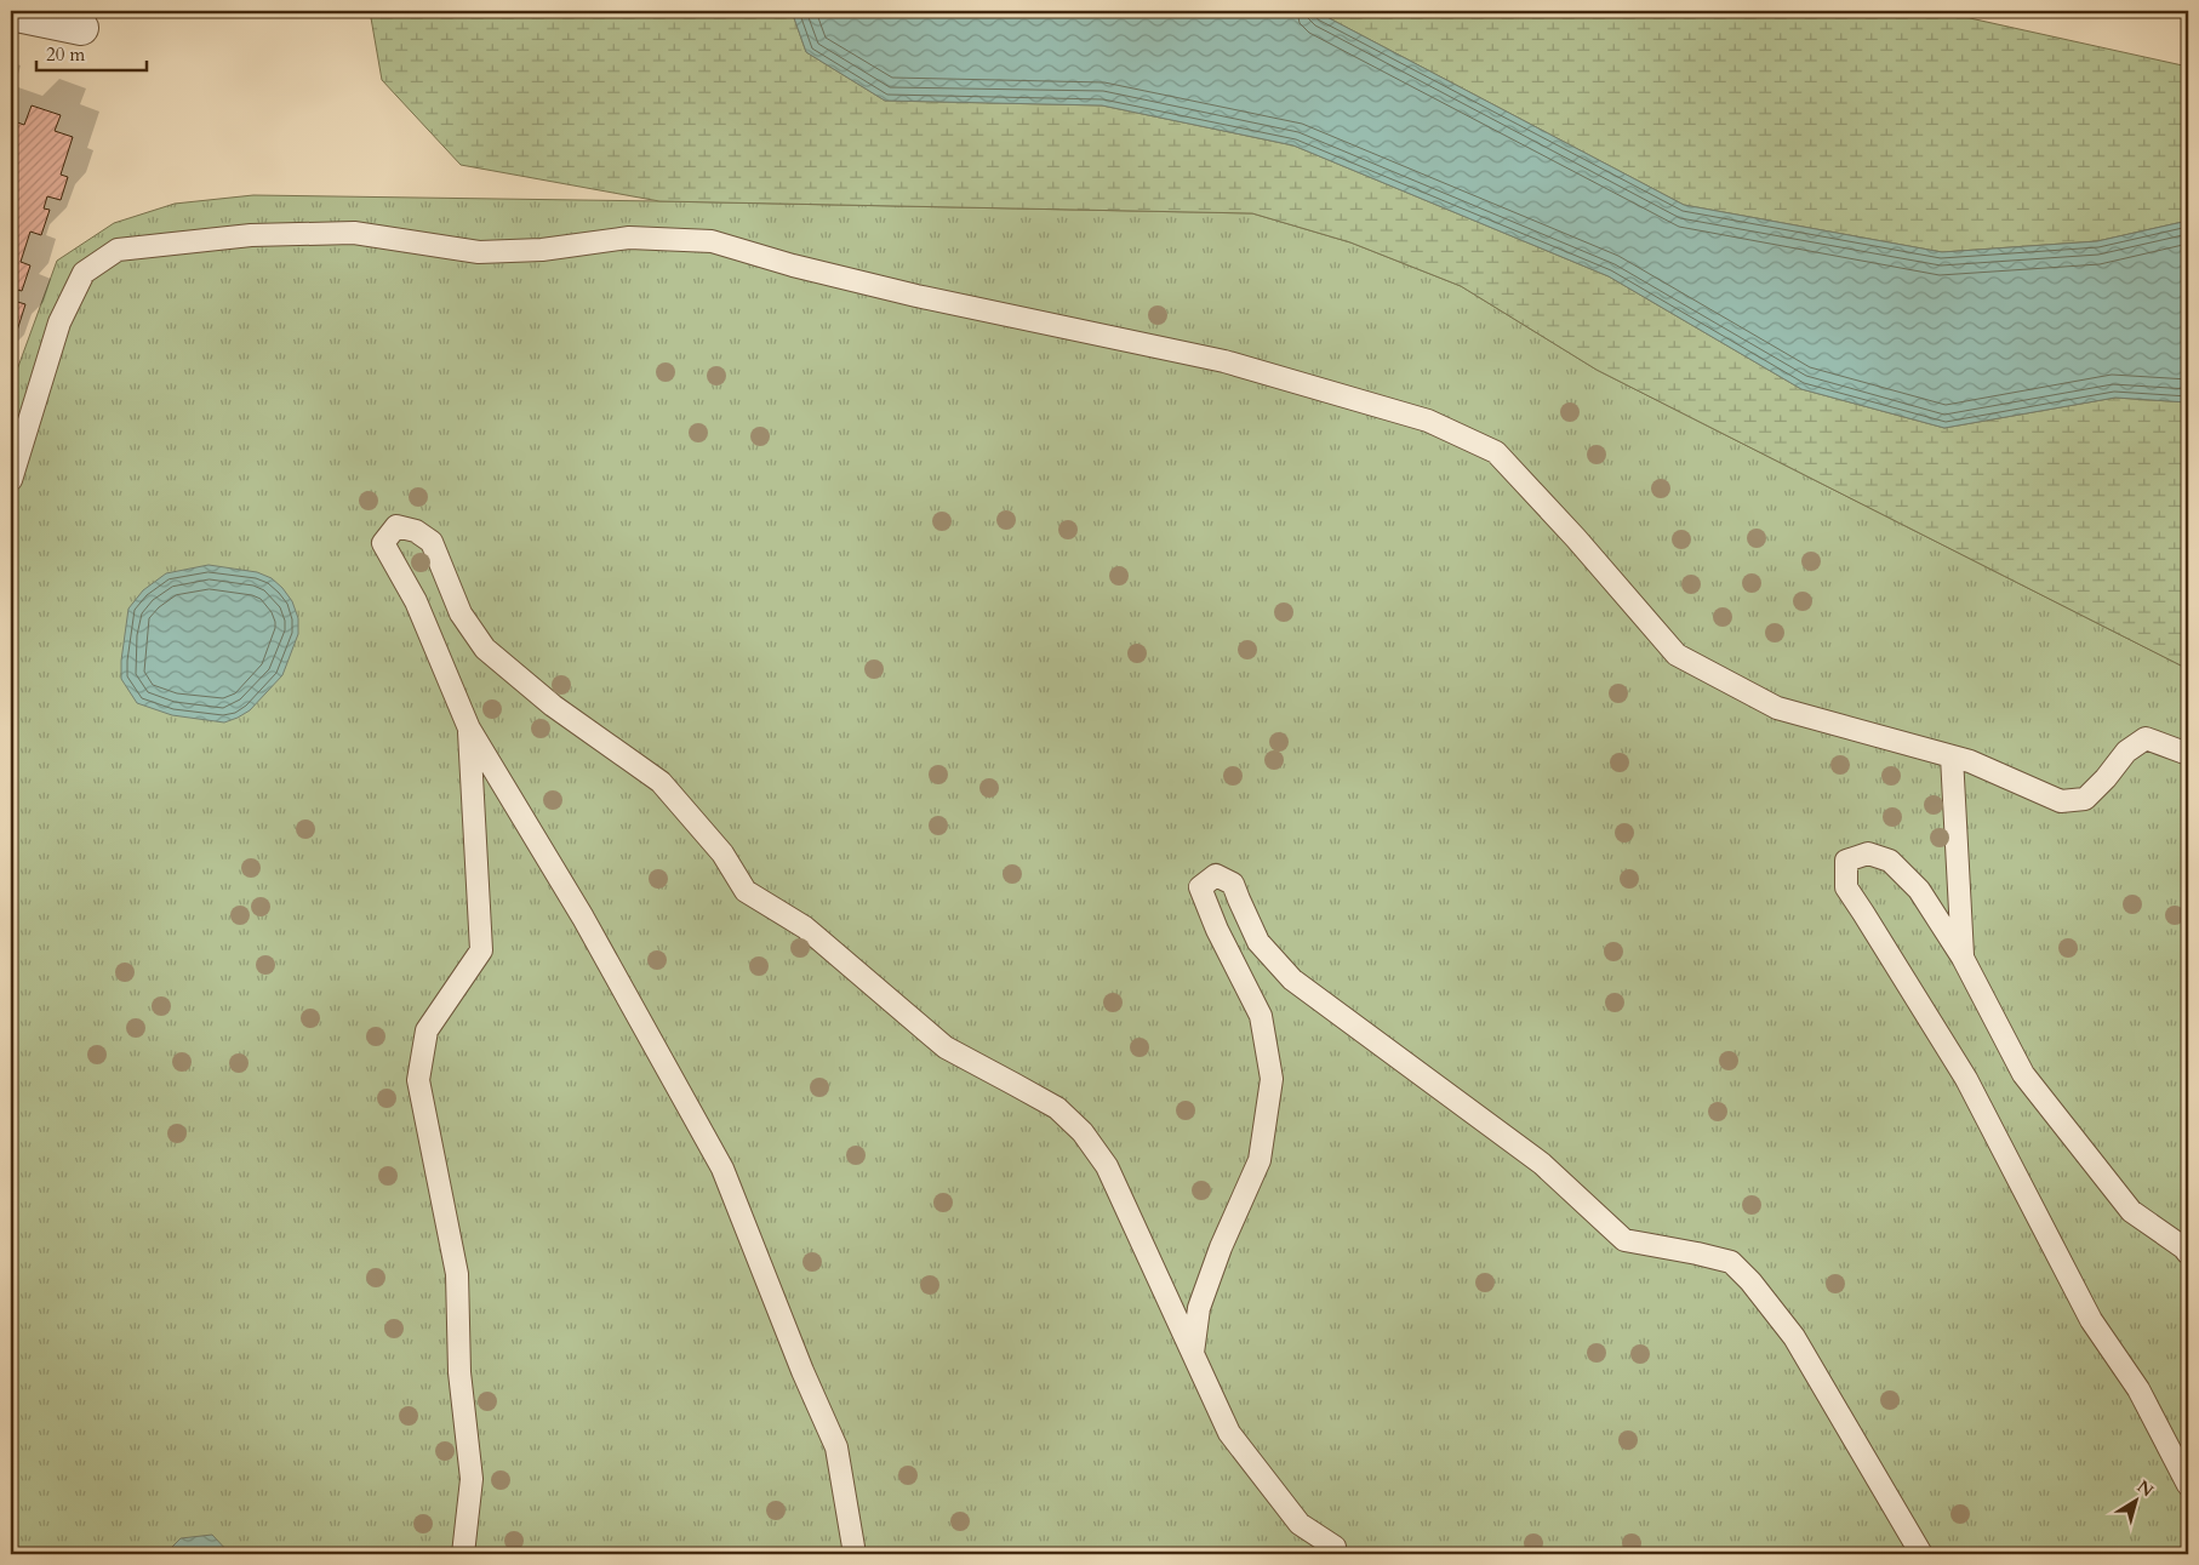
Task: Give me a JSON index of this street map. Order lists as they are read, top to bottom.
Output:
{
  "scale_bar": "20 m",
  "north": "top right"
}
